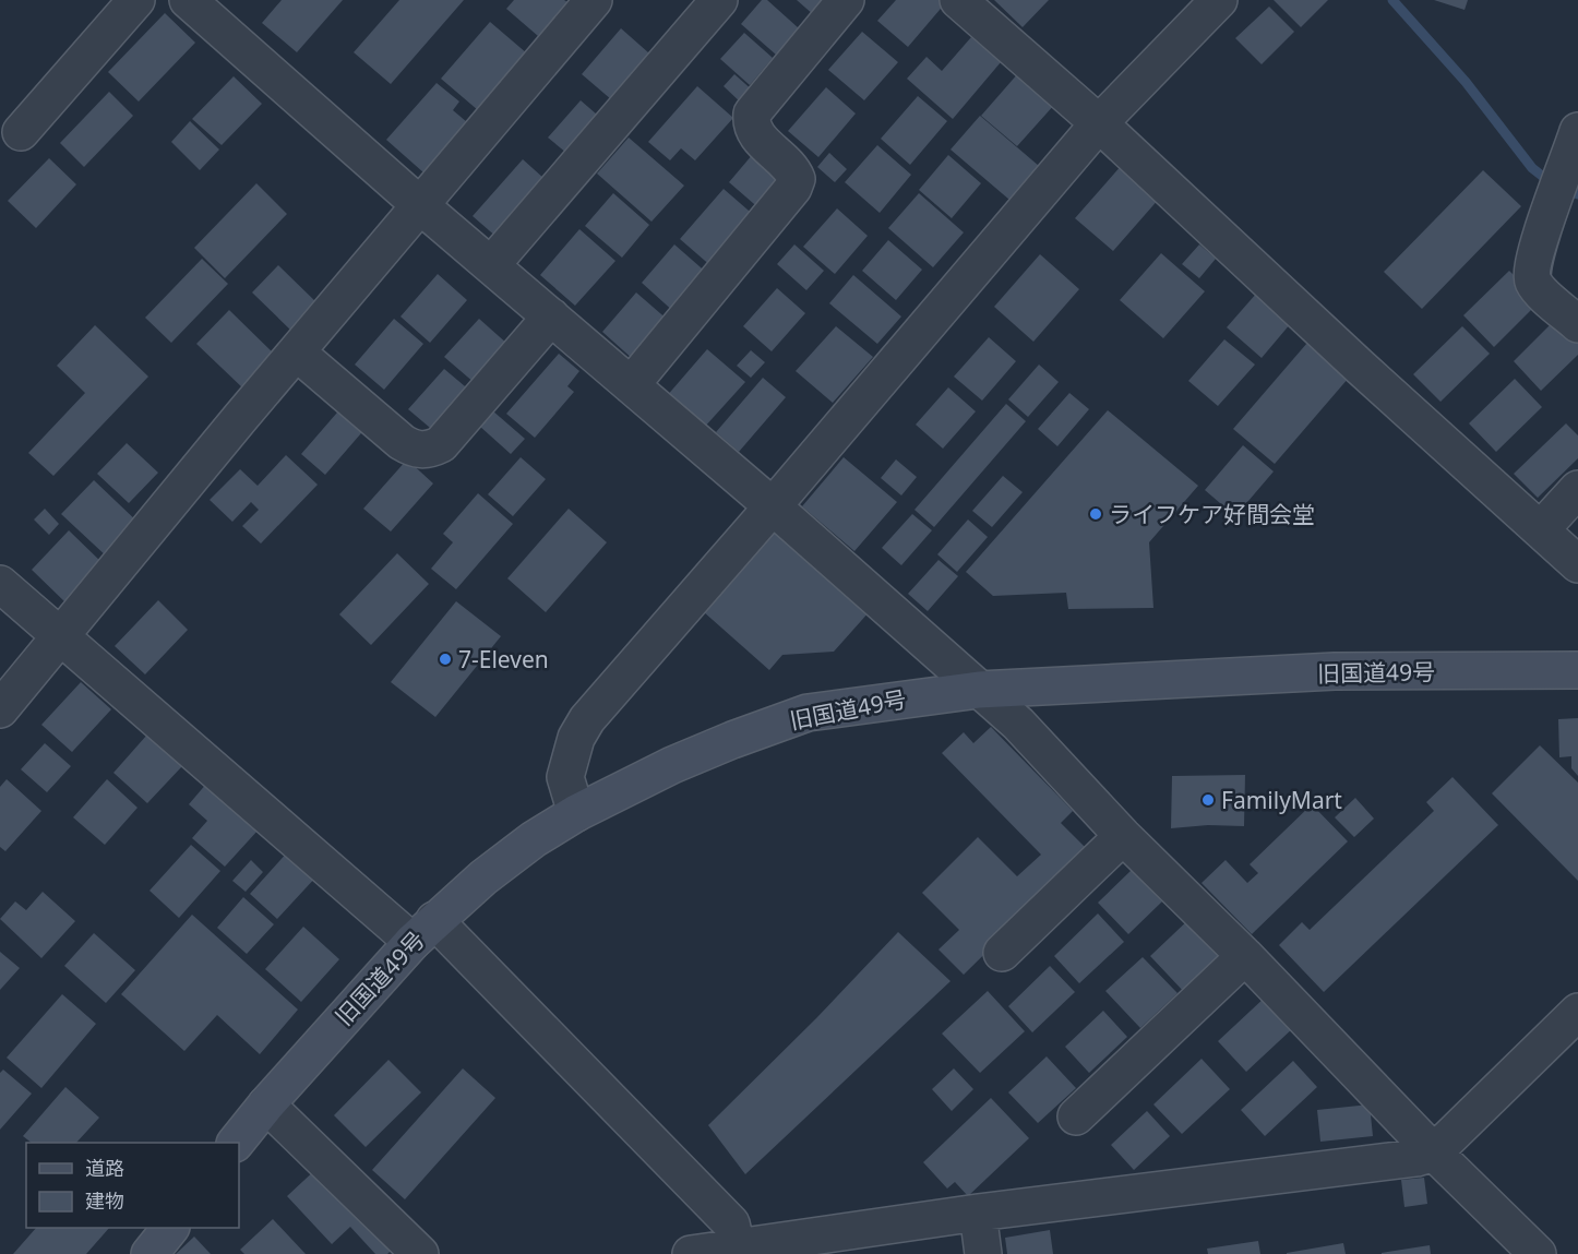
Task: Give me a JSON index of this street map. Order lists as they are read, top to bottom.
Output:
{
  "streets": {
    "street": ["旧国道49号"]
  },
  "places": ["ライフケア好間会堂", "7-Eleven", "FamilyMart"],
  "legend": ["道路", "建物"]
}
